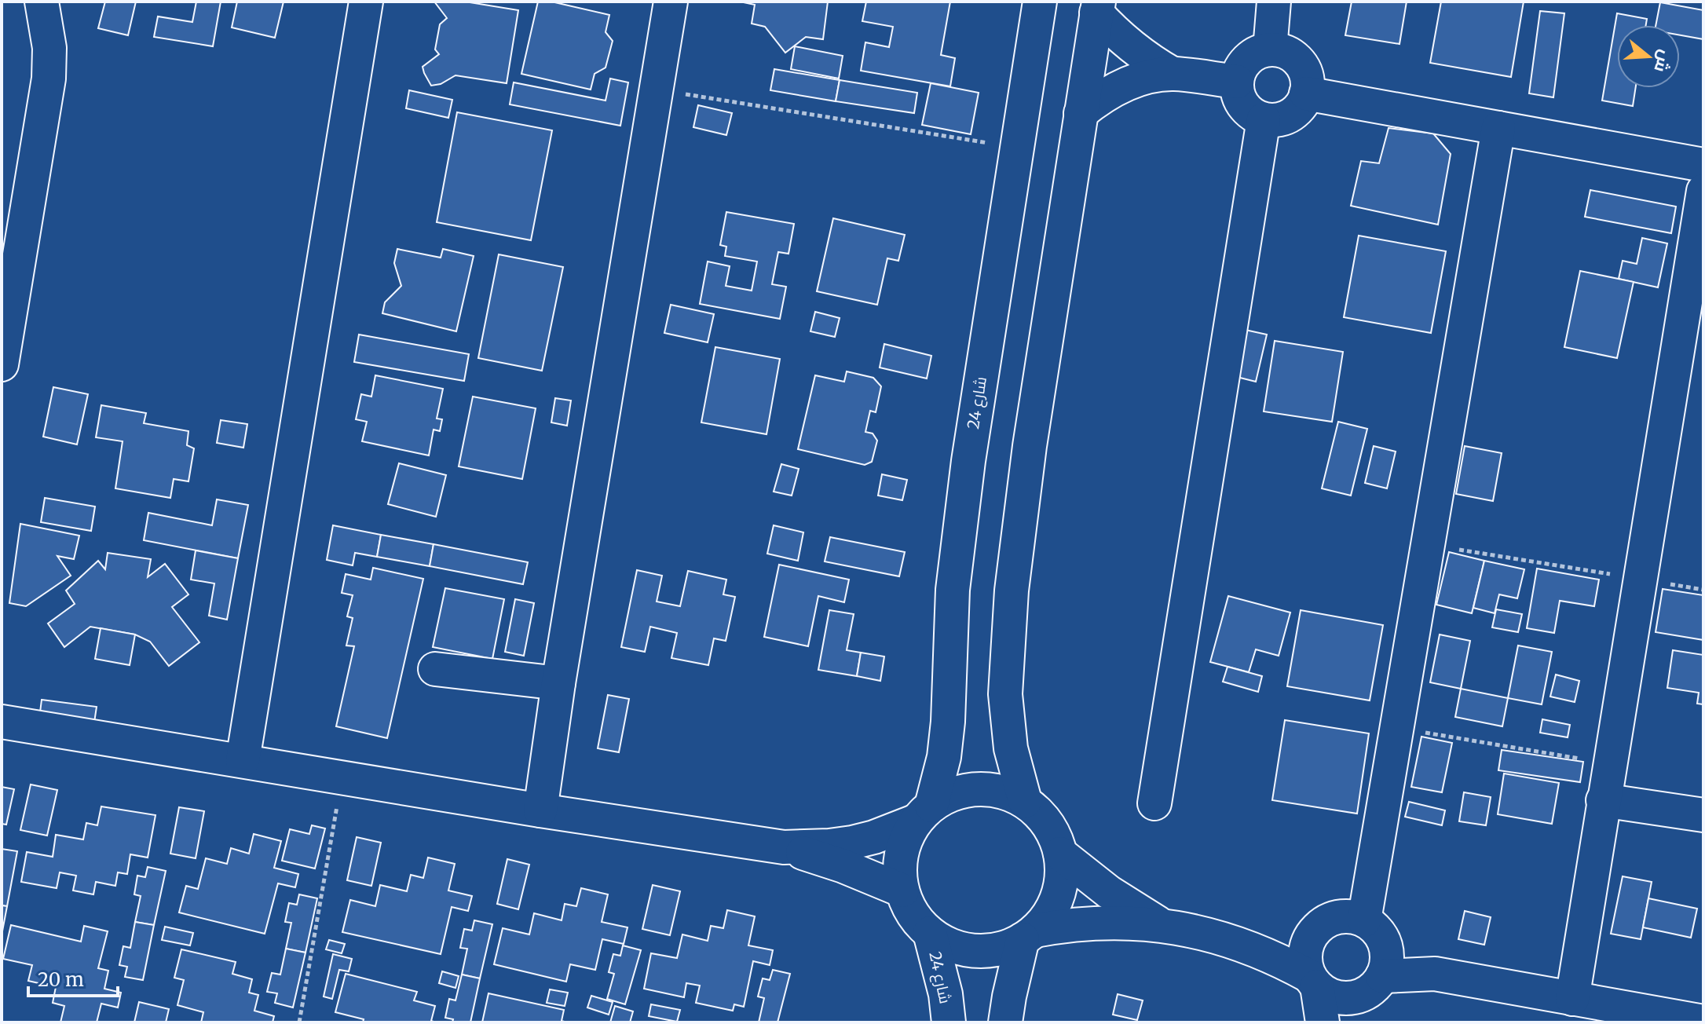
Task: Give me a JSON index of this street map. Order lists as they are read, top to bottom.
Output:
{
  "streets": {
    "street": ["شارع 24"]
  },
  "scale_bar": "20 m",
  "north": "right"
}
